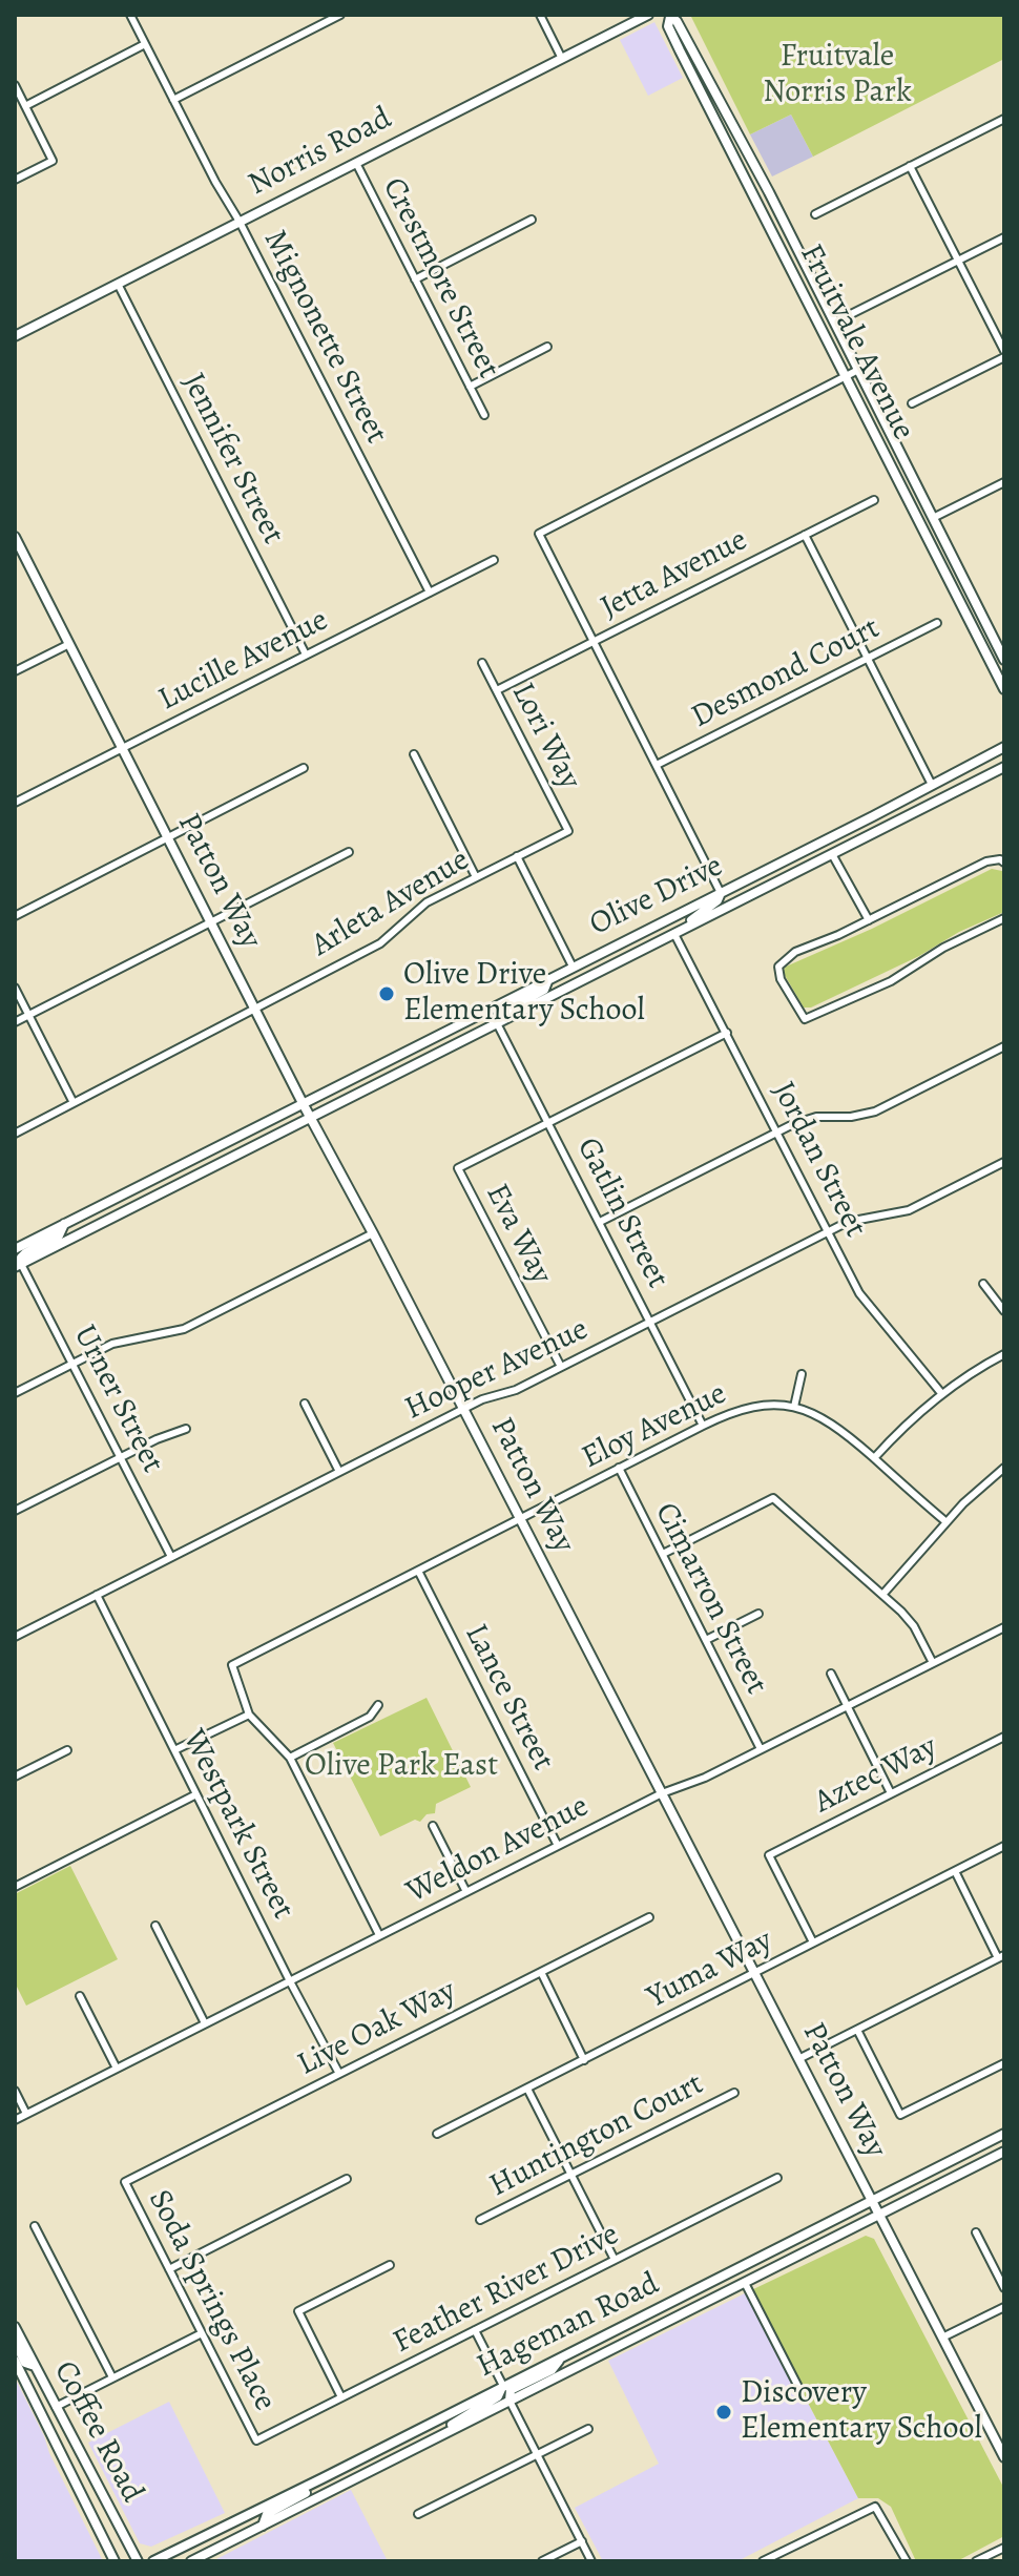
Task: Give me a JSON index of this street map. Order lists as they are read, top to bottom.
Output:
{
  "streets": {
    "main road": [
      "Norris Road",
      "Fruitvale Avenue",
      "Patton Way",
      "Olive Drive",
      "Hageman Road",
      "Coffee Road"
    ],
    "street": [
      "Crestmore Street",
      "Mignonette Street",
      "Jennifer Street",
      "Jetta Avenue",
      "Lucille Avenue",
      "Desmond Court",
      "Lori Way",
      "Arleta Avenue",
      "Jordan Street",
      "Gatlin Street",
      "Eva Way",
      "Hooper Avenue",
      "Urner Street",
      "Eloy Avenue",
      "Cimarron Street",
      "Lance Street",
      "Aztec Way",
      "Westpark Street",
      "Weldon Avenue",
      "Yuma Way",
      "Live Oak Way",
      "Huntington Court",
      "Feather River Drive",
      "Soda Springs Place"
    ]
  },
  "crossings": [
    ["Norris Road", "Crestmore Street"],
    ["Norris Road", "Mignonette Street"],
    ["Norris Road", "Jennifer Street"],
    ["Mignonette Street", "Lucille Avenue"],
    ["Jennifer Street", "Lucille Avenue"],
    ["Jetta Avenue", "Lori Way"],
    ["Lucille Avenue", "Patton Way"],
    ["Lori Way", "Arleta Avenue"],
    ["Patton Way", "Olive Drive"],
    ["Patton Way", "Arleta Avenue"],
    ["Patton Way", "Hooper Avenue"],
    ["Patton Way", "Eloy Avenue"],
    ["Patton Way", "Weldon Avenue"],
    ["Patton Way", "Yuma Way"],
    ["Patton Way", "Hageman Road"],
    ["Olive Drive", "Jordan Street"],
    ["Olive Drive", "Gatlin Street"],
    ["Olive Drive", "Urner Street"],
    ["Jordan Street", "Hooper Avenue"],
    ["Gatlin Street", "Eva Way"],
    ["Gatlin Street", "Hooper Avenue"],
    ["Gatlin Street", "Eloy Avenue"],
    ["Eva Way", "Hooper Avenue"],
    ["Hooper Avenue", "Urner Street"],
    ["Hooper Avenue", "Westpark Street"],
    ["Eloy Avenue", "Cimarron Street"],
    ["Eloy Avenue", "Lance Street"],
    ["Cimarron Street", "Weldon Avenue"],
    ["Lance Street", "Weldon Avenue"],
    ["Aztec Way", "Yuma Way"],
    ["Westpark Street", "Weldon Avenue"],
    ["Westpark Street", "Live Oak Way"],
    ["Live Oak Way", "Soda Springs Place"],
    ["Feather River Drive", "Soda Springs Place"]
  ],
  "parks": ["Fruitvale Norris Park", "Olive Park East"],
  "places": ["Olive Drive Elementary School", "Discovery Elementary School"]
}
